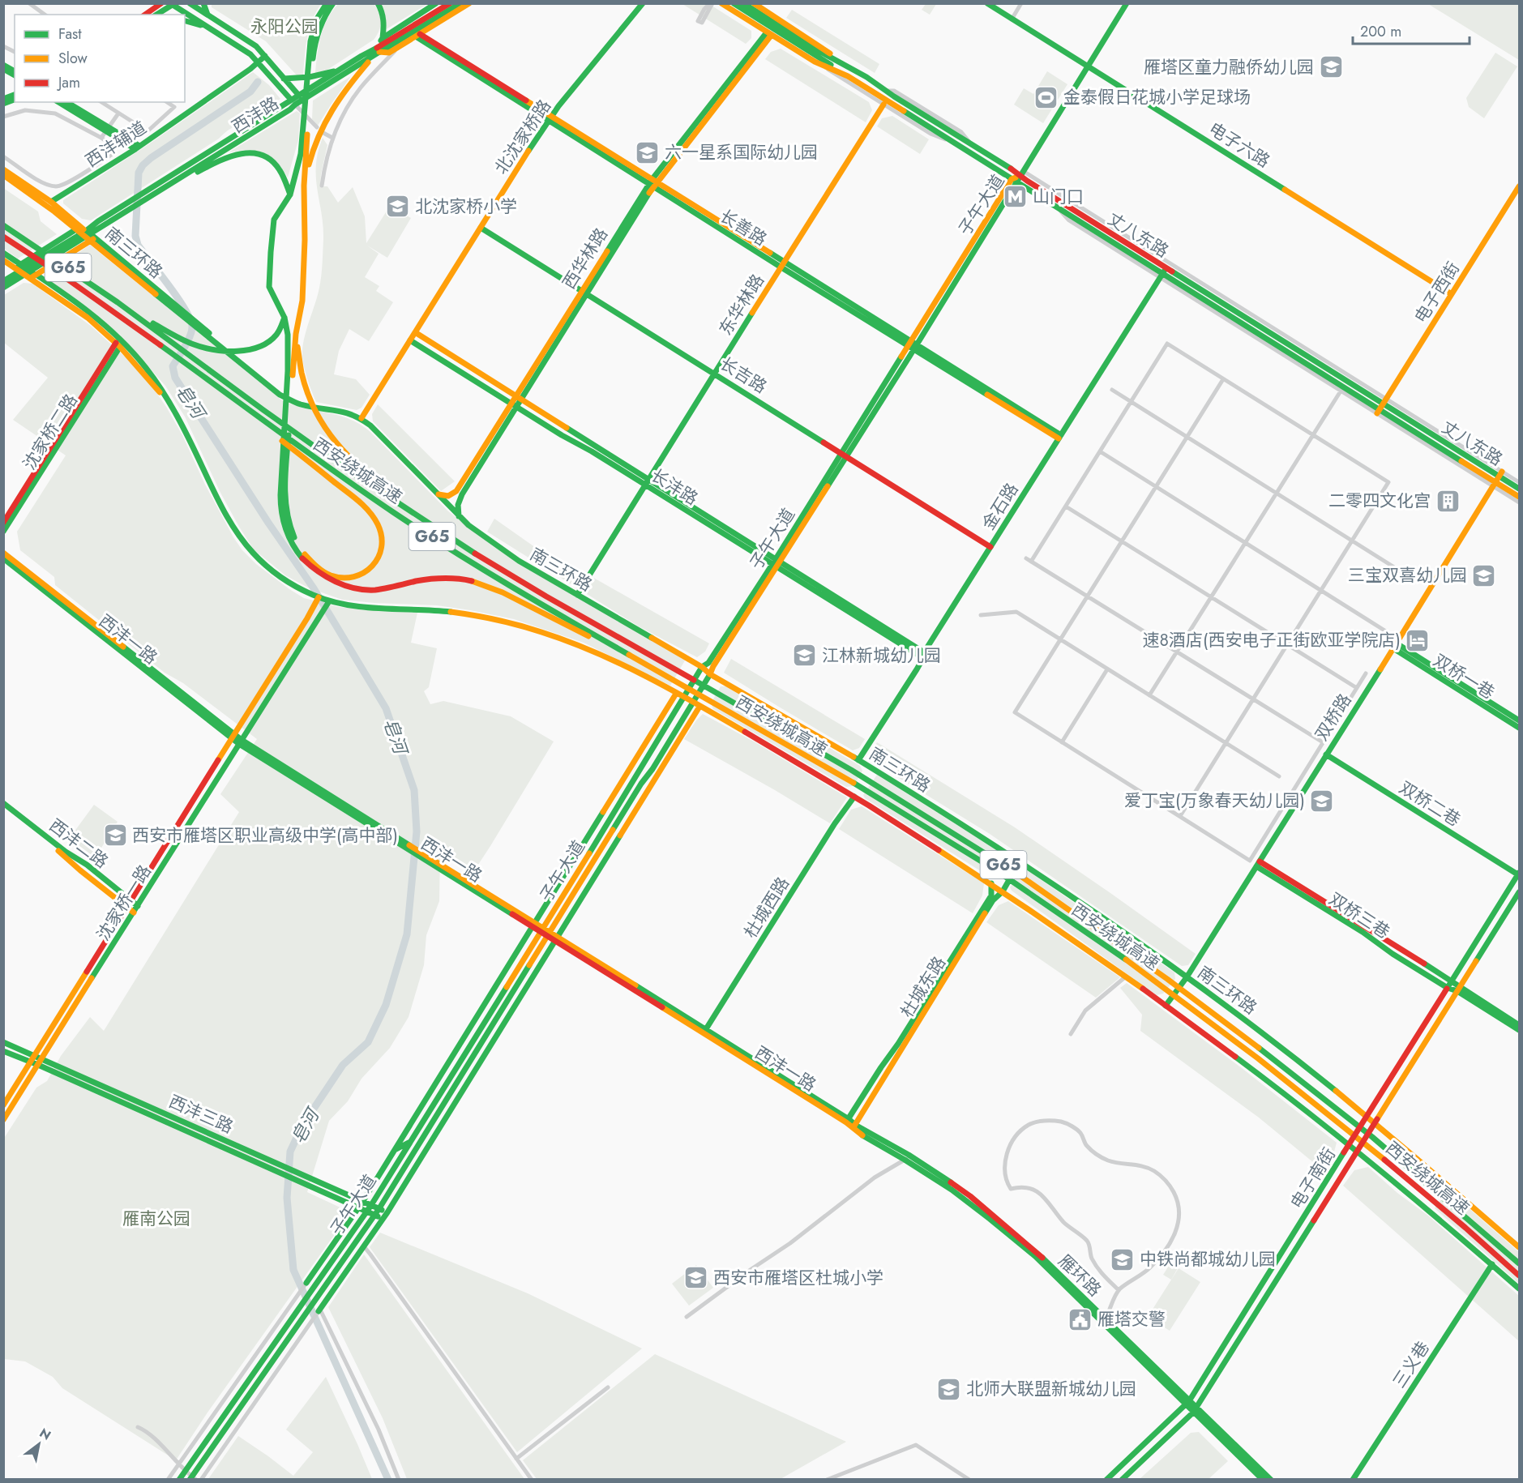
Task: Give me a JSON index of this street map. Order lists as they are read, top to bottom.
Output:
{
  "streets": {
    "main road": [
      "西沣路",
      "北沈家桥路",
      "西沣辅道",
      "电子六路",
      "子午大道",
      "长善路",
      "丈八东路",
      "南三环路",
      "西华林路",
      "G65",
      "电子西街",
      "东华林路",
      "长吉路",
      "沈家桥二路",
      "西安绕城高速",
      "长沣路",
      "金石路",
      "西沣一路",
      "双桥一巷",
      "双桥路",
      "双桥二巷",
      "西沣二路",
      "沈家桥一路",
      "杜城西路",
      "双桥三巷",
      "杜城东路",
      "西沣三路",
      "电子南街",
      "雁环路",
      "三义巷"
    ]
  },
  "crossings": [
    ["西沣路", "南三环路"],
    ["北沈家桥路", "长善路"],
    ["北沈家桥路", "南三环路"],
    ["北沈家桥路", "长吉路"],
    ["北沈家桥路", "长沣路"],
    ["西沣辅道", "南三环路"],
    ["电子六路", "子午大道"],
    ["电子六路", "电子西街"],
    ["子午大道", "长善路"],
    ["子午大道", "丈八东路"],
    ["子午大道", "南三环路"],
    ["子午大道", "长吉路"],
    ["子午大道", "长沣路"],
    ["子午大道", "西沣一路"],
    ["子午大道", "西沣三路"],
    ["长善路", "西华林路"],
    ["长善路", "东华林路"],
    ["长善路", "金石路"],
    ["丈八东路", "西华林路"],
    ["丈八东路", "电子西街"],
    ["丈八东路", "东华林路"],
    ["丈八东路", "金石路"],
    ["丈八东路", "双桥路"],
    ["南三环路", "西华林路"],
    ["南三环路", "东华林路"],
    ["南三环路", "金石路"],
    ["南三环路", "双桥路"],
    ["南三环路", "杜城东路"],
    ["南三环路", "电子南街"],
    ["西华林路", "长吉路"],
    ["西华林路", "长沣路"],
    ["东华林路", "长吉路"],
    ["东华林路", "长沣路"],
    ["长吉路", "金石路"],
    ["长沣路", "金石路"],
    ["西沣一路", "沈家桥一路"],
    ["西沣一路", "杜城西路"],
    ["西沣一路", "杜城东路"],
    ["西沣一路", "雁环路"],
    ["双桥一巷", "双桥路"],
    ["双桥路", "双桥二巷"],
    ["双桥路", "双桥三巷"],
    ["双桥二巷", "电子南街"],
    ["西沣二路", "沈家桥一路"],
    ["沈家桥一路", "西沣三路"],
    ["双桥三巷", "电子南街"],
    ["杜城东路", "雁环路"],
    ["电子南街", "雁环路"]
  ],
  "water": ["皂河"],
  "parks": ["永阳公园", "雁南公园"],
  "places": {
    "school or university": [
      "雁塔区童力融侨幼儿园",
      "六一星系国际幼儿园",
      "北沈家桥小学",
      "三宝双喜幼儿园",
      "江林新城幼儿园",
      "爱丁宝(万象春天幼儿园)",
      "西安市雁塔区职业高级中学(高中部)",
      "中铁尚都城幼儿园",
      "西安市雁塔区杜城小学",
      "北师大联盟新城幼儿园"
    ],
    "sports": ["金泰假日花城小学足球场"],
    "metro station": ["山门口"],
    "building": ["二零四文化宫"],
    "hotel": ["速8酒店(西安电子正街欧亚学院店)"],
    "public building": ["雁塔交警"]
  },
  "legend": ["Fast", "Slow", "Jam"],
  "scale_bar": "200 m",
  "north": "top right"
}
